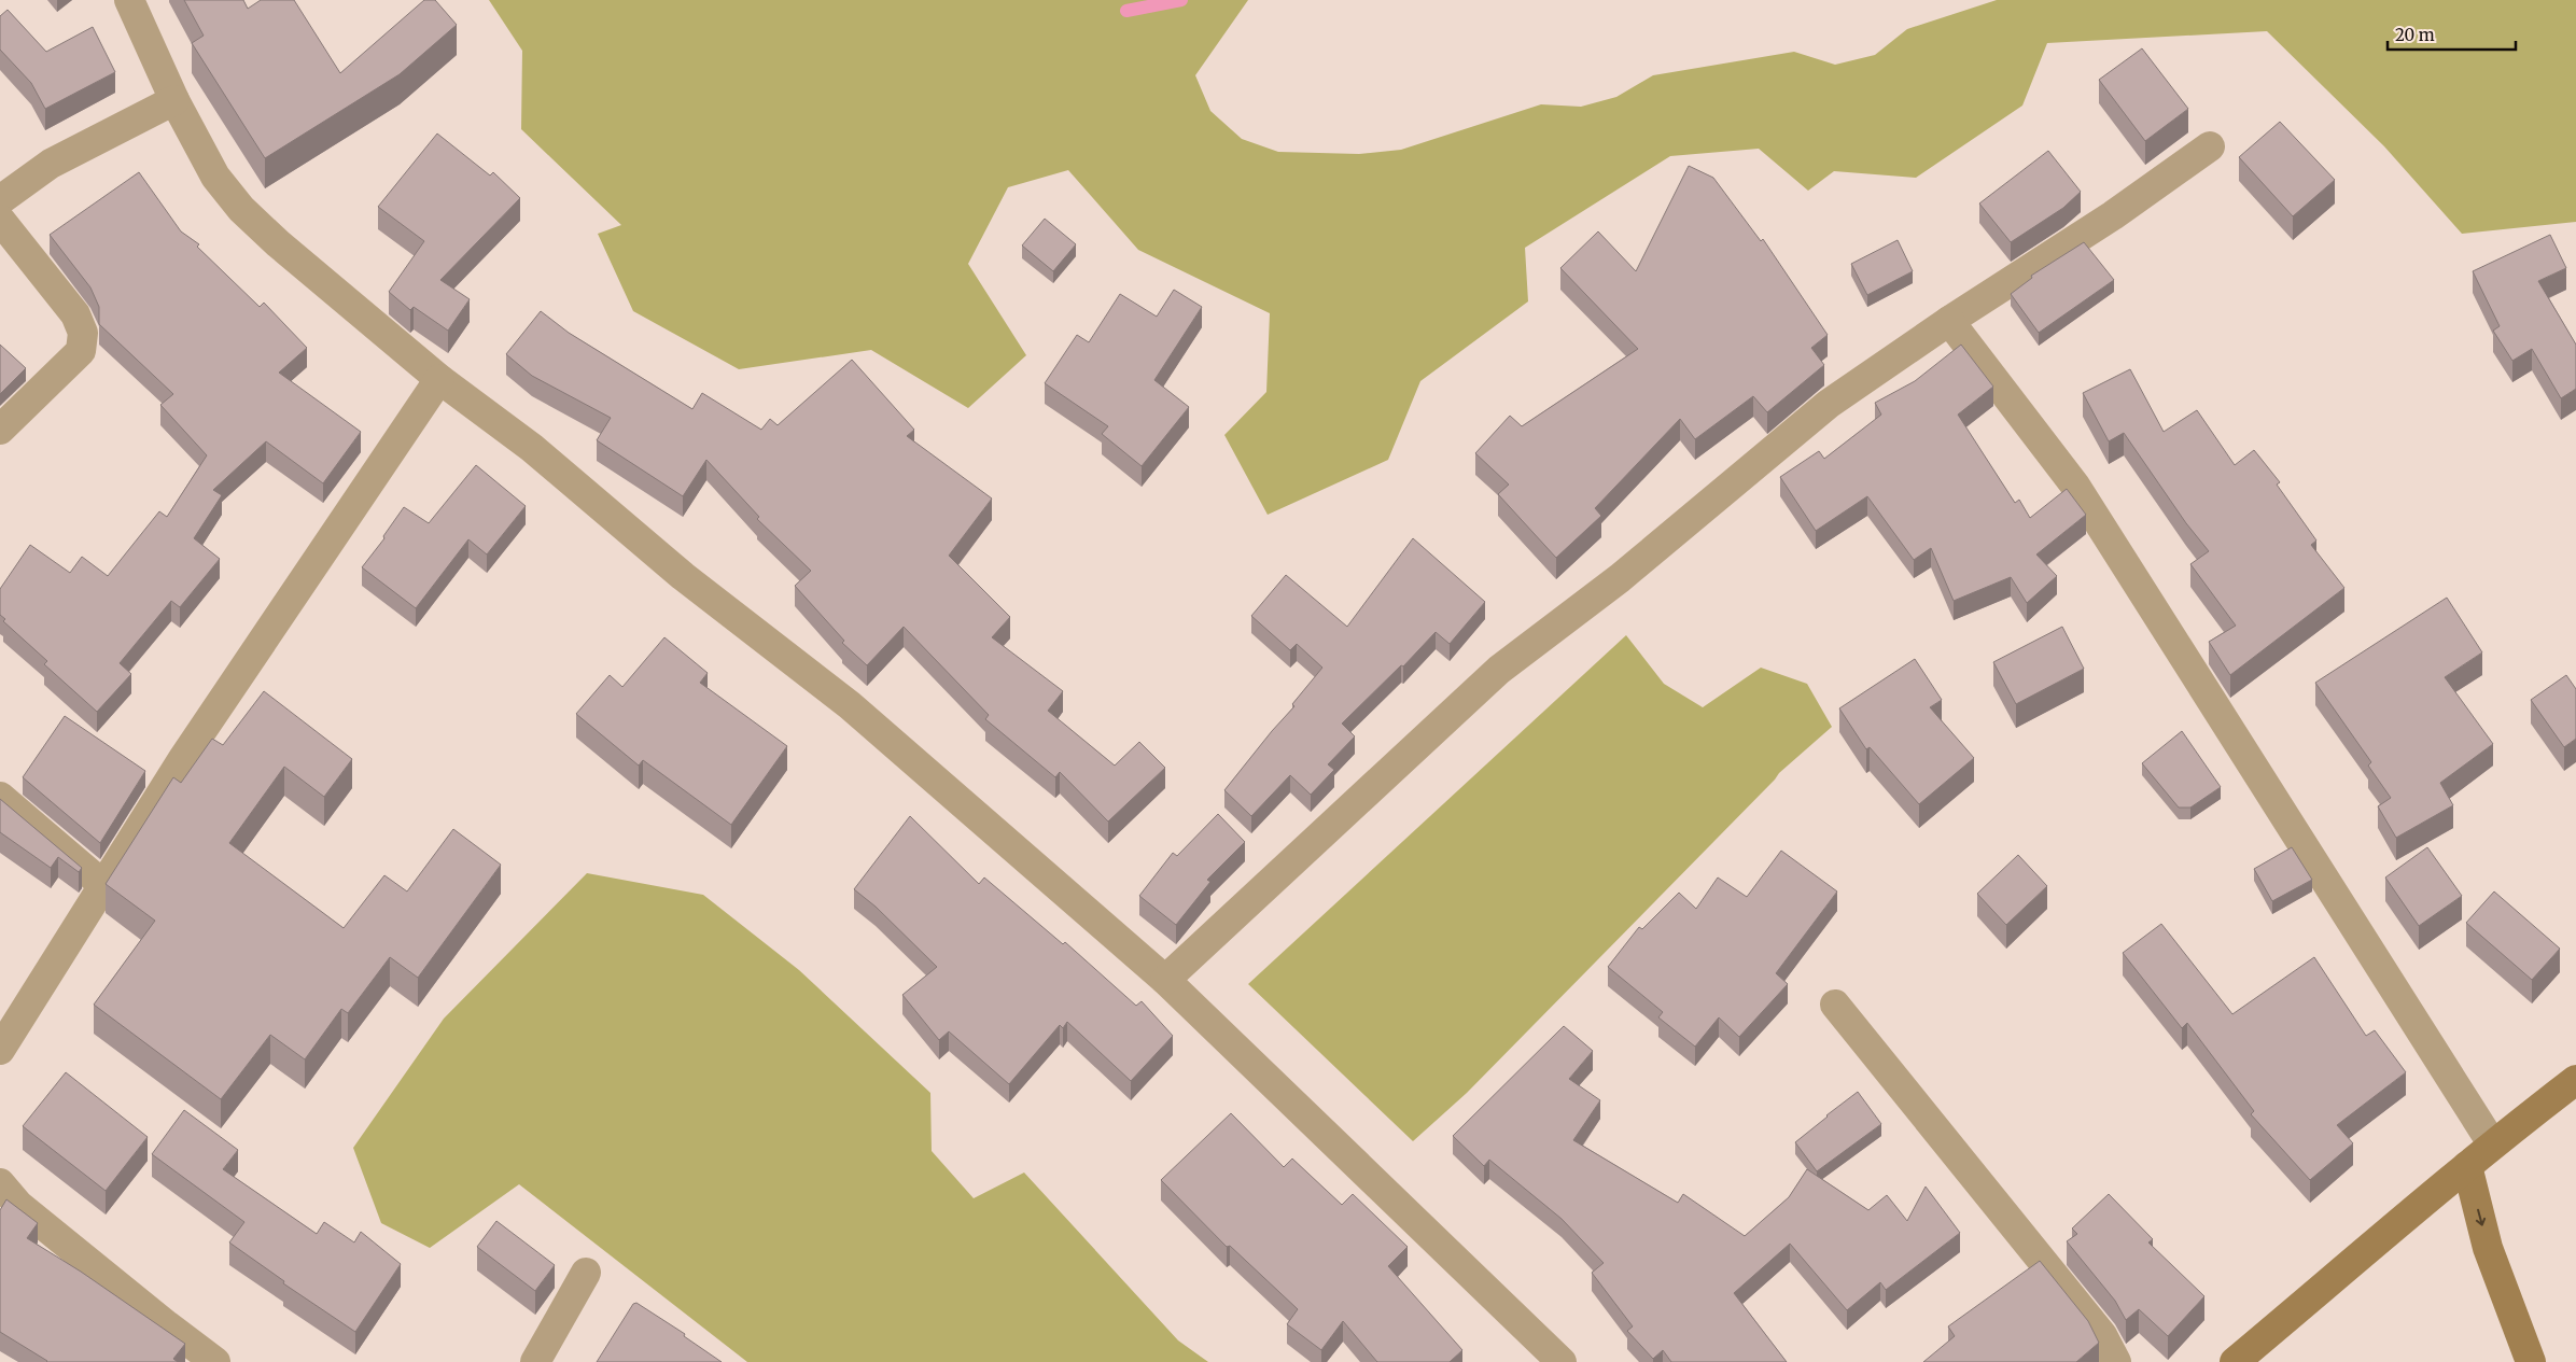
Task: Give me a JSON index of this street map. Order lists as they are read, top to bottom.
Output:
{
  "scale_bar": "20 m"
}
